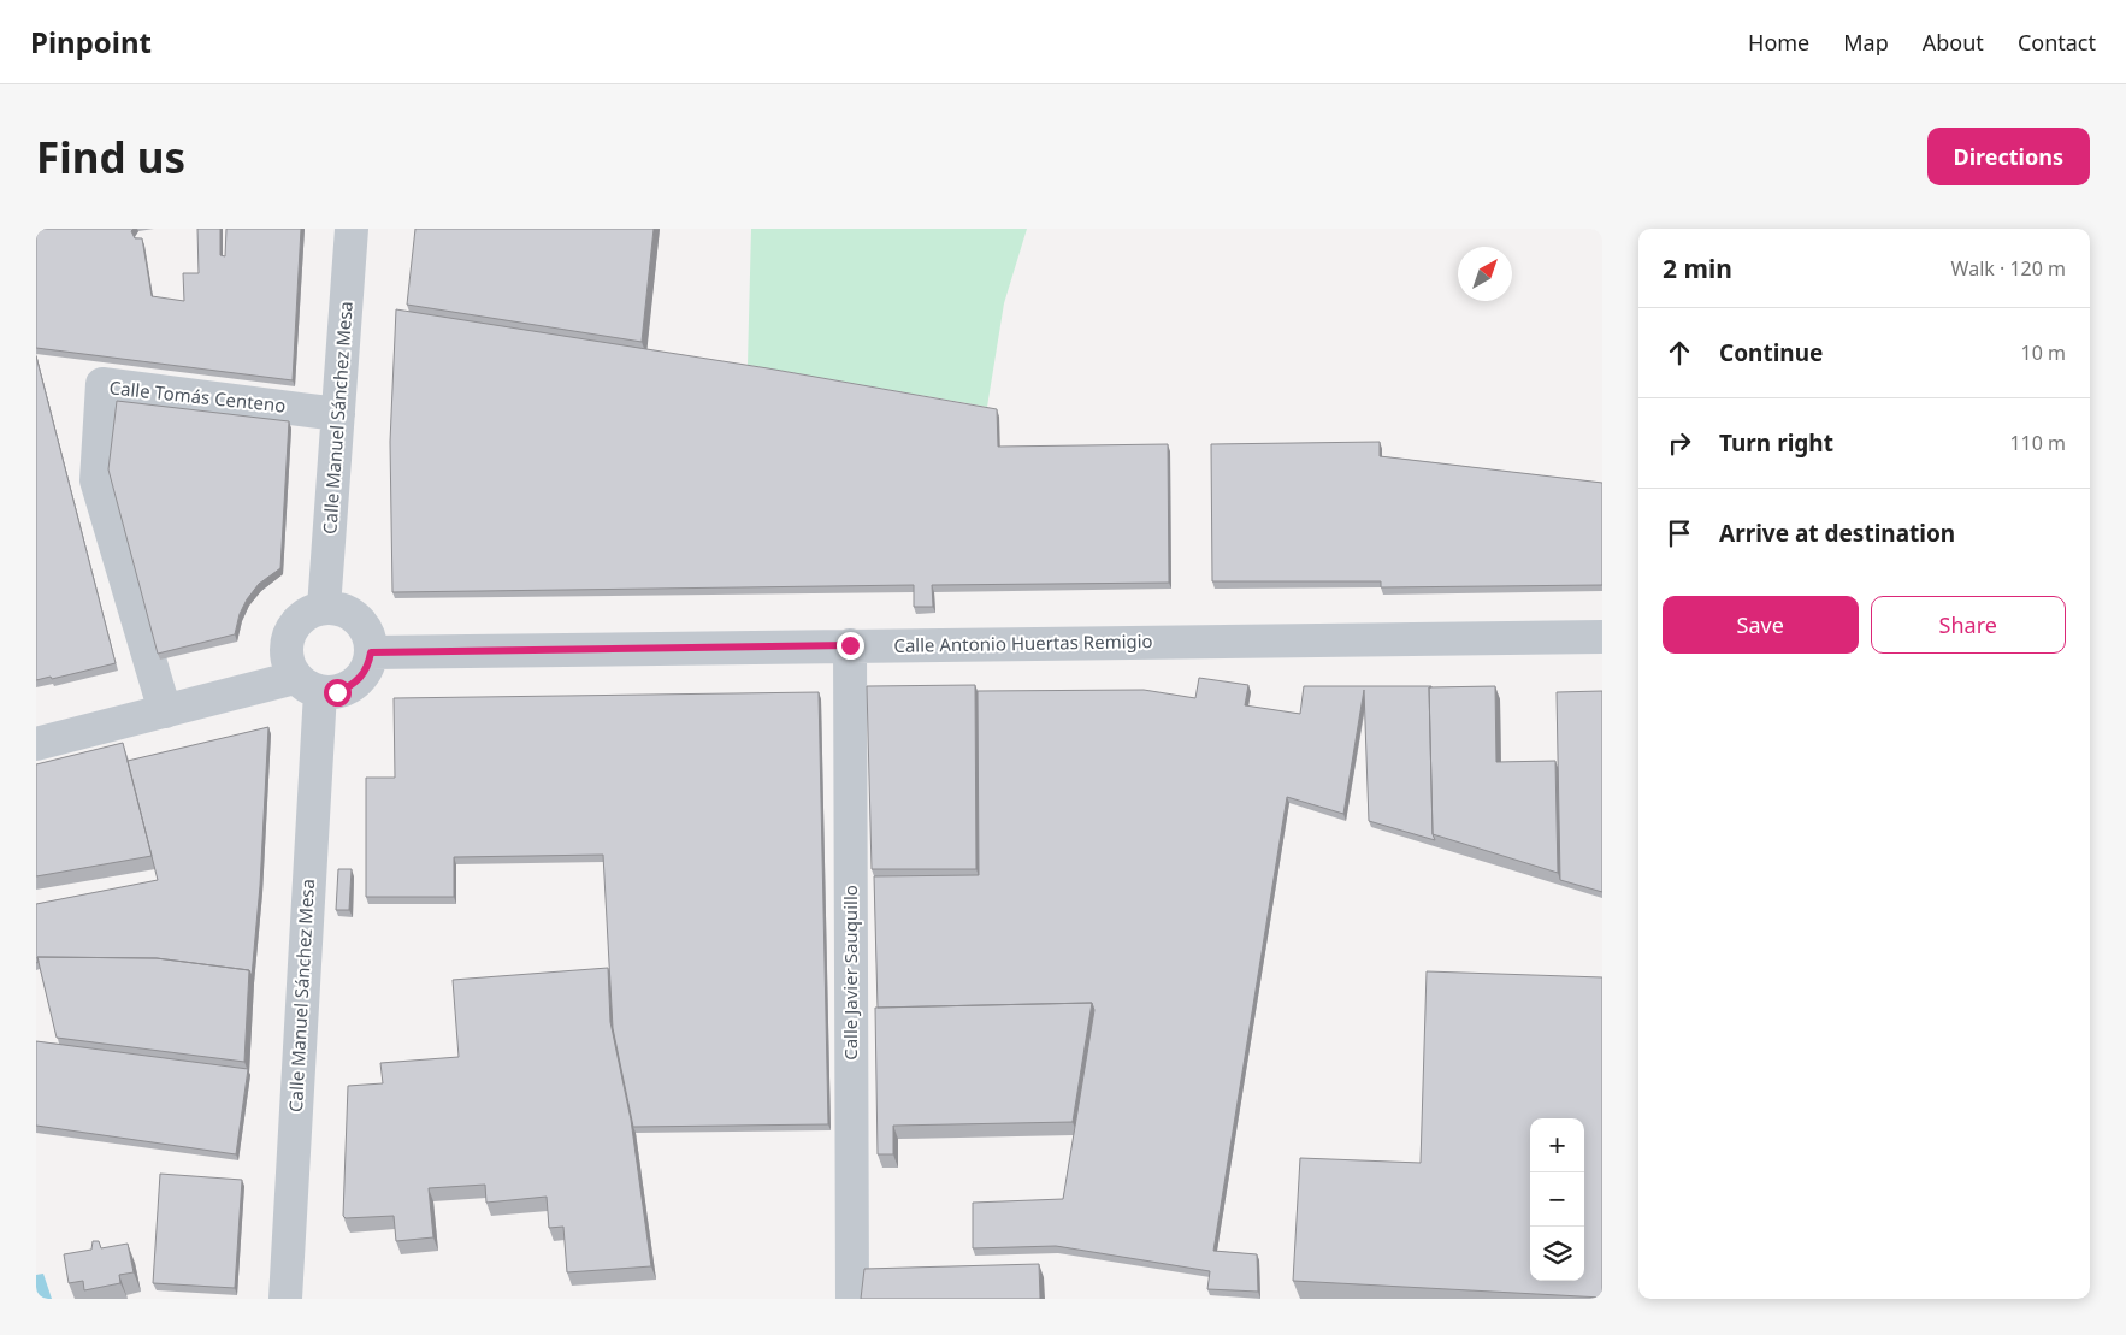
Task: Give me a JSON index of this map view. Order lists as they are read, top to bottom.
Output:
{
  "streets": {
    "street": [
      "Calle Tomás Centeno",
      "Calle Manuel Sánchez Mesa",
      "Calle Antonio Huertas Remigio",
      "Calle Javier Sauquillo"
    ]
  },
  "crossings": [
    ["Calle Tomás Centeno", "Calle Manuel Sánchez Mesa"],
    ["Calle Manuel Sánchez Mesa", "Calle Antonio Huertas Remigio"],
    ["Calle Antonio Huertas Remigio", "Calle Javier Sauquillo"]
  ],
  "north": "top right",
  "page": {
    "header": "Pinpoint",
    "nav": [
      "Home",
      "Map",
      "About",
      "Contact"
    ],
    "buttons": [
      "Directions",
      ["Save", "Share"]
    ],
    "title": "Find us",
    "heading": ["2 min", "Walk · 120 m"],
    "list": [
      ["Continue", "10 m"],
      ["Turn right", "110 m"],
      "Arrive at destination"
    ],
    "map_buttons": ["+", "−"]
  }
}
